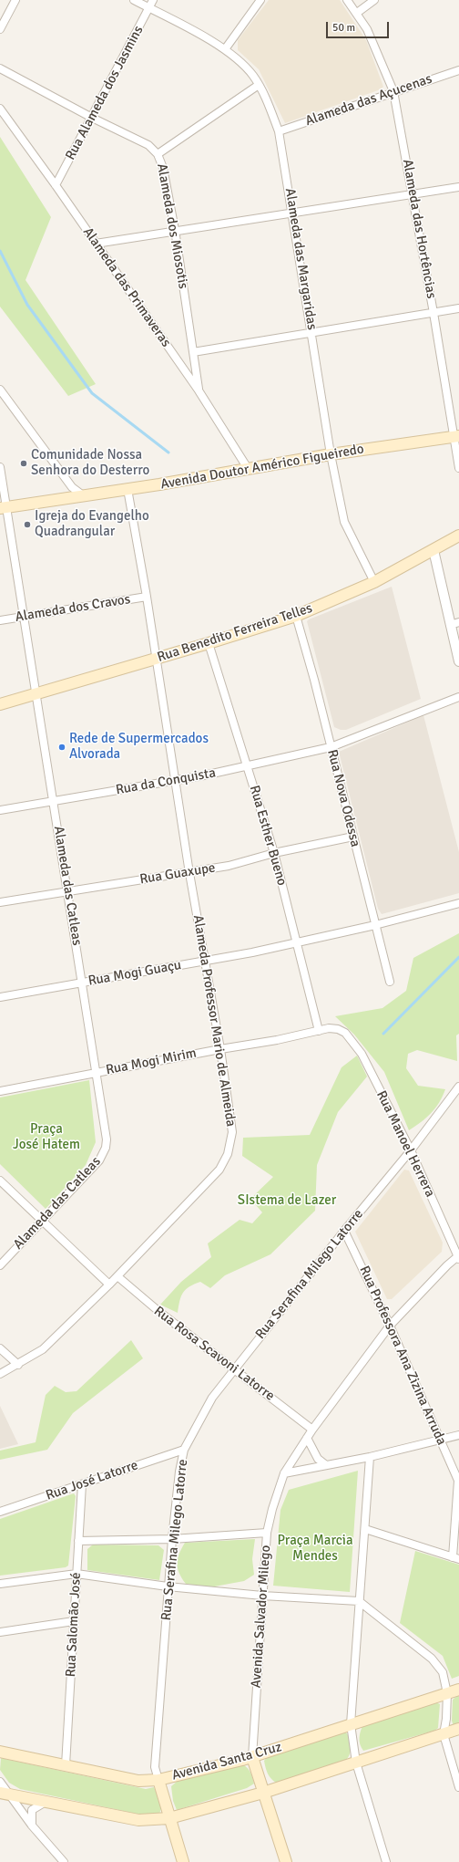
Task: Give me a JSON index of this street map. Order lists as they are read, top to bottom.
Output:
{
  "streets": {
    "main road": [
      "Avenida Doutor Américo Figueiredo",
      "Rua Benedito Ferreira Telles",
      "Rua Serafina Milego Latorre",
      "Avenida Salvador Milego",
      "Avenida Santa Cruz"
    ],
    "street": [
      "Rua Alameda dos Jasmins",
      "Alameda das Açucenas",
      "Alameda dos Miosotis",
      "Alameda das Hortências",
      "Alameda das Margaridas",
      "Alameda das Primaveras",
      "Alameda dos Cravos",
      "Rua da Conquista",
      "Rua Nova Odessa",
      "Rua Esther Bueno",
      "Rua Guaxupe",
      "Alameda das Catleas",
      "Rua Mogi Guaçu",
      "Alameda Professor Mario de Almeida",
      "Rua Mogi Mirim",
      "Rua Manoel Herrera",
      "Rua Rosa Scavoni Latorre",
      "Rua Professora Ana Zizina Arruda",
      "Rua José Latorre",
      "Rua Salomão José"
    ]
  },
  "crossings": [
    ["Rua Alameda dos Jasmins", "Alameda dos Miosotis"],
    ["Rua Alameda dos Jasmins", "Alameda das Margaridas"],
    ["Rua Alameda dos Jasmins", "Alameda das Primaveras"],
    ["Alameda das Açucenas", "Alameda das Hortências"],
    ["Alameda das Açucenas", "Alameda das Margaridas"],
    ["Alameda dos Miosotis", "Alameda das Primaveras"],
    ["Alameda das Hortências", "Avenida Doutor Américo Figueiredo"],
    ["Alameda das Margaridas", "Avenida Doutor Américo Figueiredo"],
    ["Alameda das Margaridas", "Rua Benedito Ferreira Telles"],
    ["Alameda das Primaveras", "Avenida Doutor Américo Figueiredo"],
    ["Avenida Doutor Américo Figueiredo", "Alameda das Catleas"],
    ["Avenida Doutor Américo Figueiredo", "Alameda Professor Mario de Almeida"],
    ["Alameda dos Cravos", "Alameda das Catleas"],
    ["Alameda dos Cravos", "Alameda Professor Mario de Almeida"],
    ["Rua Benedito Ferreira Telles", "Rua Nova Odessa"],
    ["Rua Benedito Ferreira Telles", "Rua Esther Bueno"],
    ["Rua Benedito Ferreira Telles", "Alameda das Catleas"],
    ["Rua Benedito Ferreira Telles", "Alameda Professor Mario de Almeida"],
    ["Rua da Conquista", "Rua Nova Odessa"],
    ["Rua da Conquista", "Rua Esther Bueno"],
    ["Rua da Conquista", "Alameda das Catleas"],
    ["Rua da Conquista", "Alameda Professor Mario de Almeida"],
    ["Rua Nova Odessa", "Rua Guaxupe"],
    ["Rua Nova Odessa", "Rua Mogi Guaçu"],
    ["Rua Esther Bueno", "Rua Guaxupe"],
    ["Rua Esther Bueno", "Rua Mogi Guaçu"],
    ["Rua Esther Bueno", "Rua Mogi Mirim"],
    ["Rua Guaxupe", "Alameda das Catleas"],
    ["Rua Guaxupe", "Alameda Professor Mario de Almeida"],
    ["Alameda das Catleas", "Rua Mogi Guaçu"],
    ["Alameda das Catleas", "Rua Mogi Mirim"],
    ["Rua Mogi Guaçu", "Alameda Professor Mario de Almeida"],
    ["Alameda Professor Mario de Almeida", "Rua Mogi Mirim"],
    ["Alameda Professor Mario de Almeida", "Rua Rosa Scavoni Latorre"],
    ["Rua Mogi Mirim", "Rua Manoel Herrera"],
    ["Rua Manoel Herrera", "Rua Serafina Milego Latorre"],
    ["Rua Manoel Herrera", "Avenida Salvador Milego"],
    ["Rua Serafina Milego Latorre", "Rua Rosa Scavoni Latorre"],
    ["Rua Serafina Milego Latorre", "Rua Professora Ana Zizina Arruda"],
    ["Rua Serafina Milego Latorre", "Rua José Latorre"],
    ["Rua Serafina Milego Latorre", "Avenida Santa Cruz"],
    ["Rua Rosa Scavoni Latorre", "Avenida Salvador Milego"],
    ["Rua Professora Ana Zizina Arruda", "Avenida Salvador Milego"],
    ["Rua José Latorre", "Rua Salomão José"],
    ["Avenida Salvador Milego", "Avenida Santa Cruz"],
    ["Rua Salomão José", "Avenida Santa Cruz"]
  ],
  "parks": ["Praça José Hatem", "SIstema de Lazer", "Praça Marcia Mendes"],
  "places": ["Comunidade Nossa Senhora do Desterro", "Igreja do Evangelho Quadrangular", "Rede de Supermercados Alvorada"],
  "scale_bar": "50 m"
}
